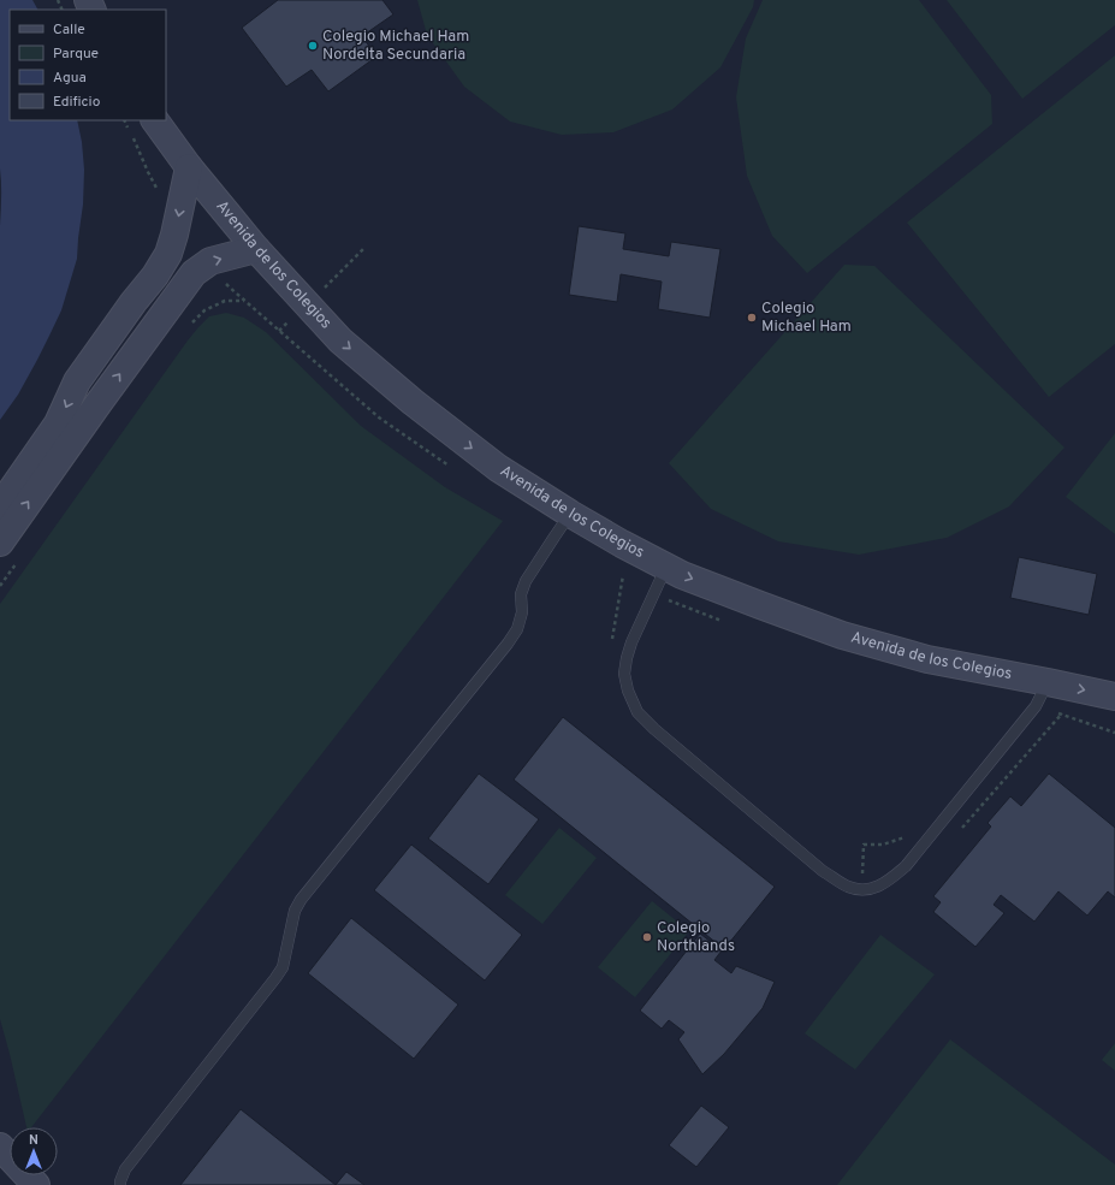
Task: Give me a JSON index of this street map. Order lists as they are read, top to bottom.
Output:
{
  "streets": {
    "street": ["Avenida de los Colegios"]
  },
  "one_way": ["Avenida de los Colegios"],
  "places": ["Colegio Michael Ham Nordelta Secundaria", "Colegio Michael Ham", "Colegio Northlands"],
  "legend": [
    "Calle",
    "Parque",
    "Agua",
    "Edificio"
  ],
  "north": "top"
}
